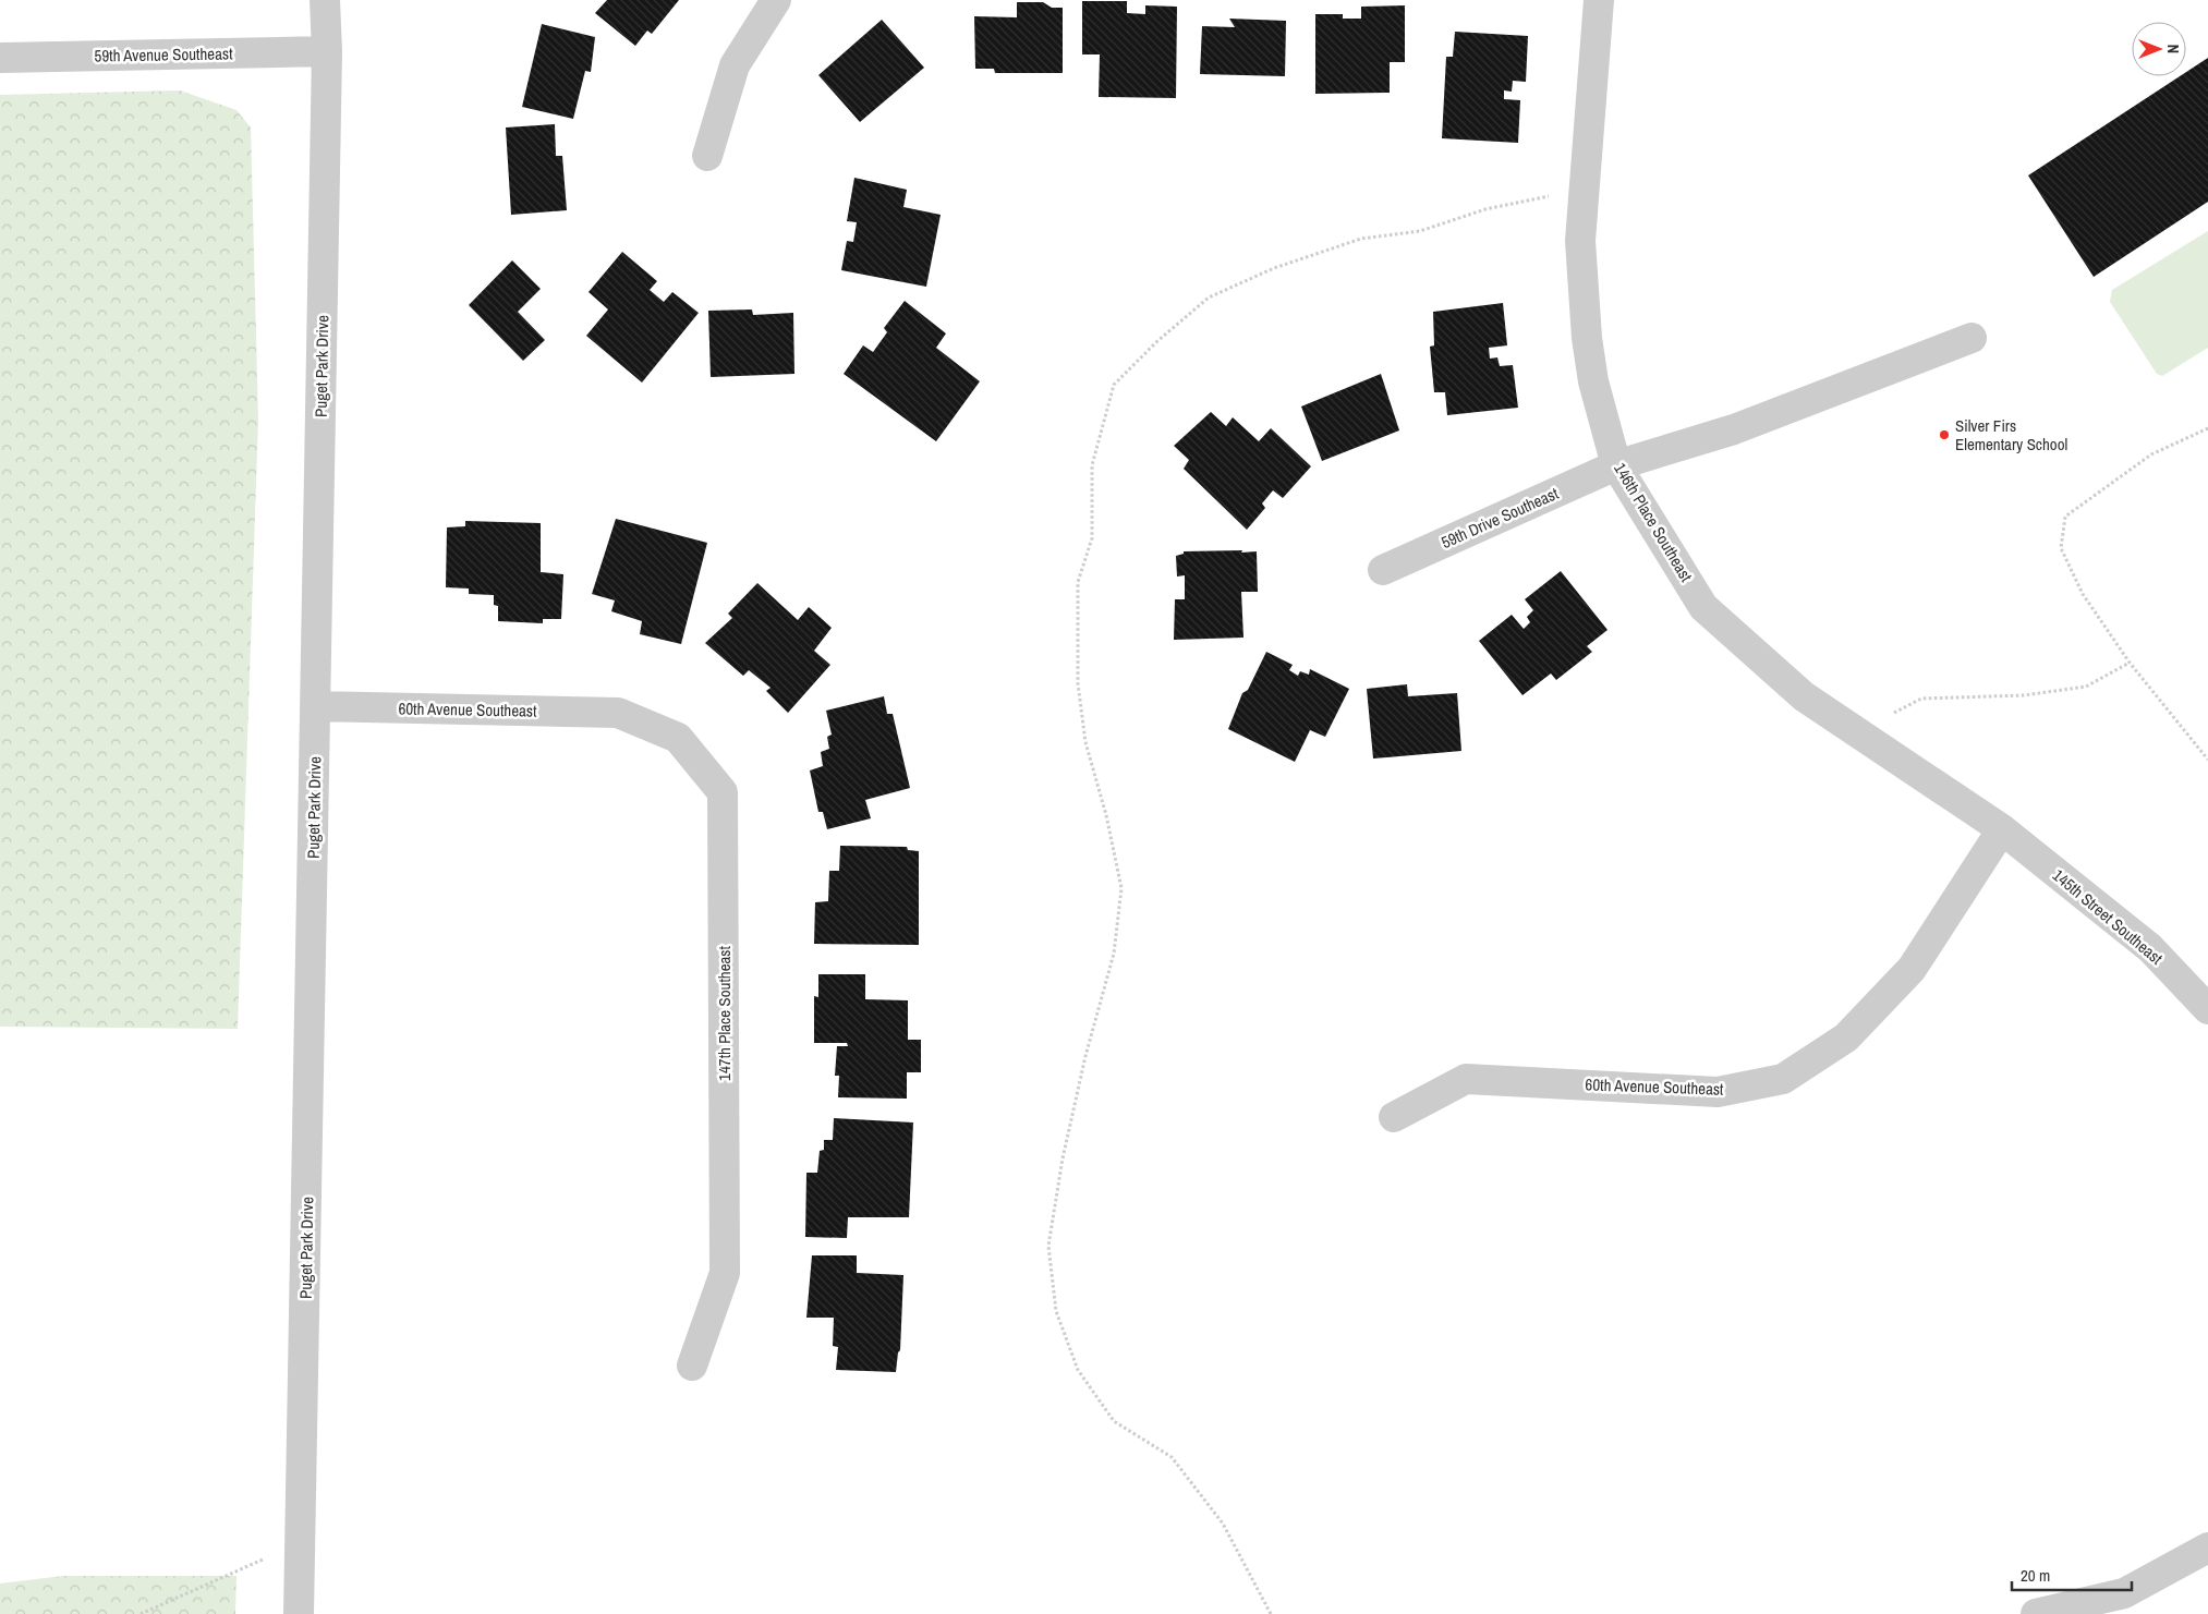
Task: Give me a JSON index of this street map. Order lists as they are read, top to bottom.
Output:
{
  "streets": {
    "street": [
      "59th Avenue Southeast",
      "Puget Park Drive",
      "59th Drive Southeast",
      "146th Place Southeast",
      "60th Avenue Southeast",
      "145th Street Southeast",
      "147th Place Southeast"
    ]
  },
  "crossings": [
    ["59th Avenue Southeast", "Puget Park Drive"],
    ["Puget Park Drive", "60th Avenue Southeast"],
    ["59th Drive Southeast", "146th Place Southeast"],
    ["146th Place Southeast", "60th Avenue Southeast"],
    ["146th Place Southeast", "145th Street Southeast"],
    ["60th Avenue Southeast", "145th Street Southeast"],
    ["60th Avenue Southeast", "147th Place Southeast"]
  ],
  "places": ["Silver Firs Elementary School"],
  "scale_bar": "20 m",
  "north": "right"
}
